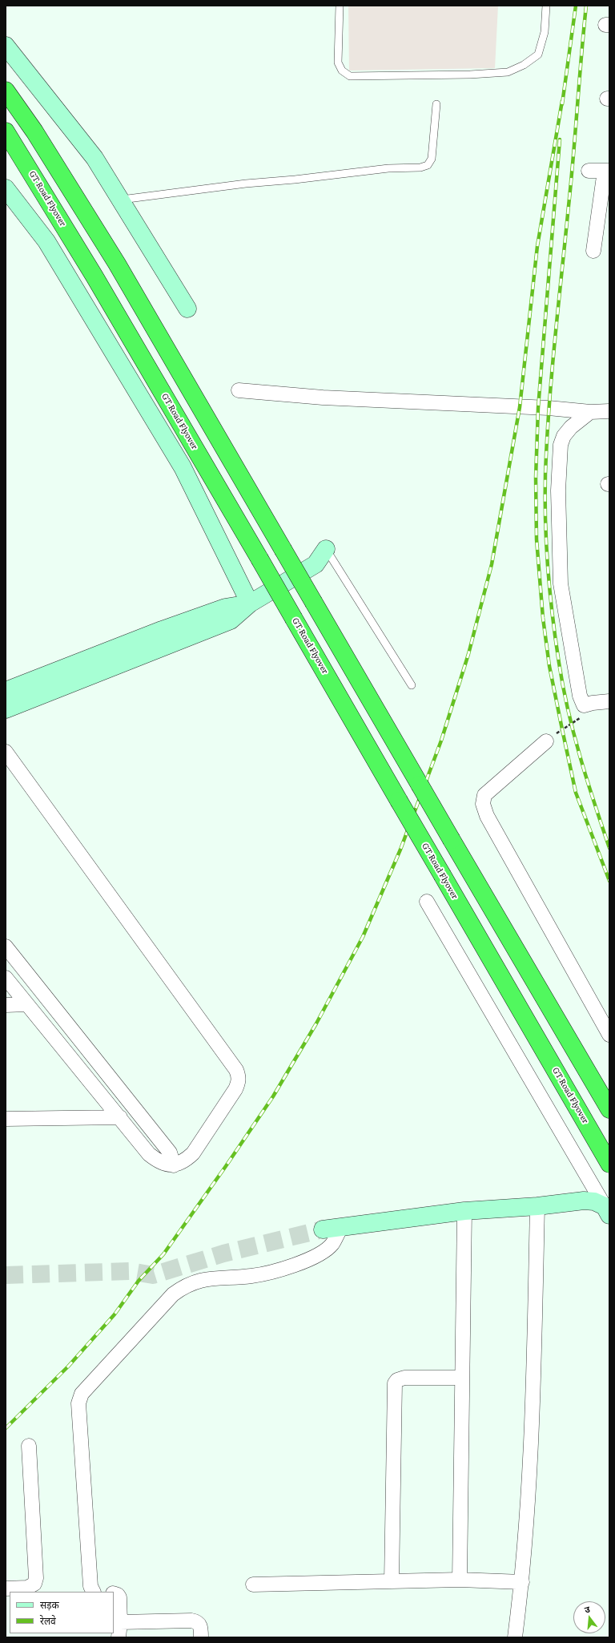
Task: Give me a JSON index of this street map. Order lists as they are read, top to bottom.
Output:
{
  "streets": {
    "highway": ["GT Road Flyover"]
  },
  "legend": ["सड़क", "रेलवे"],
  "north": "top"
}
